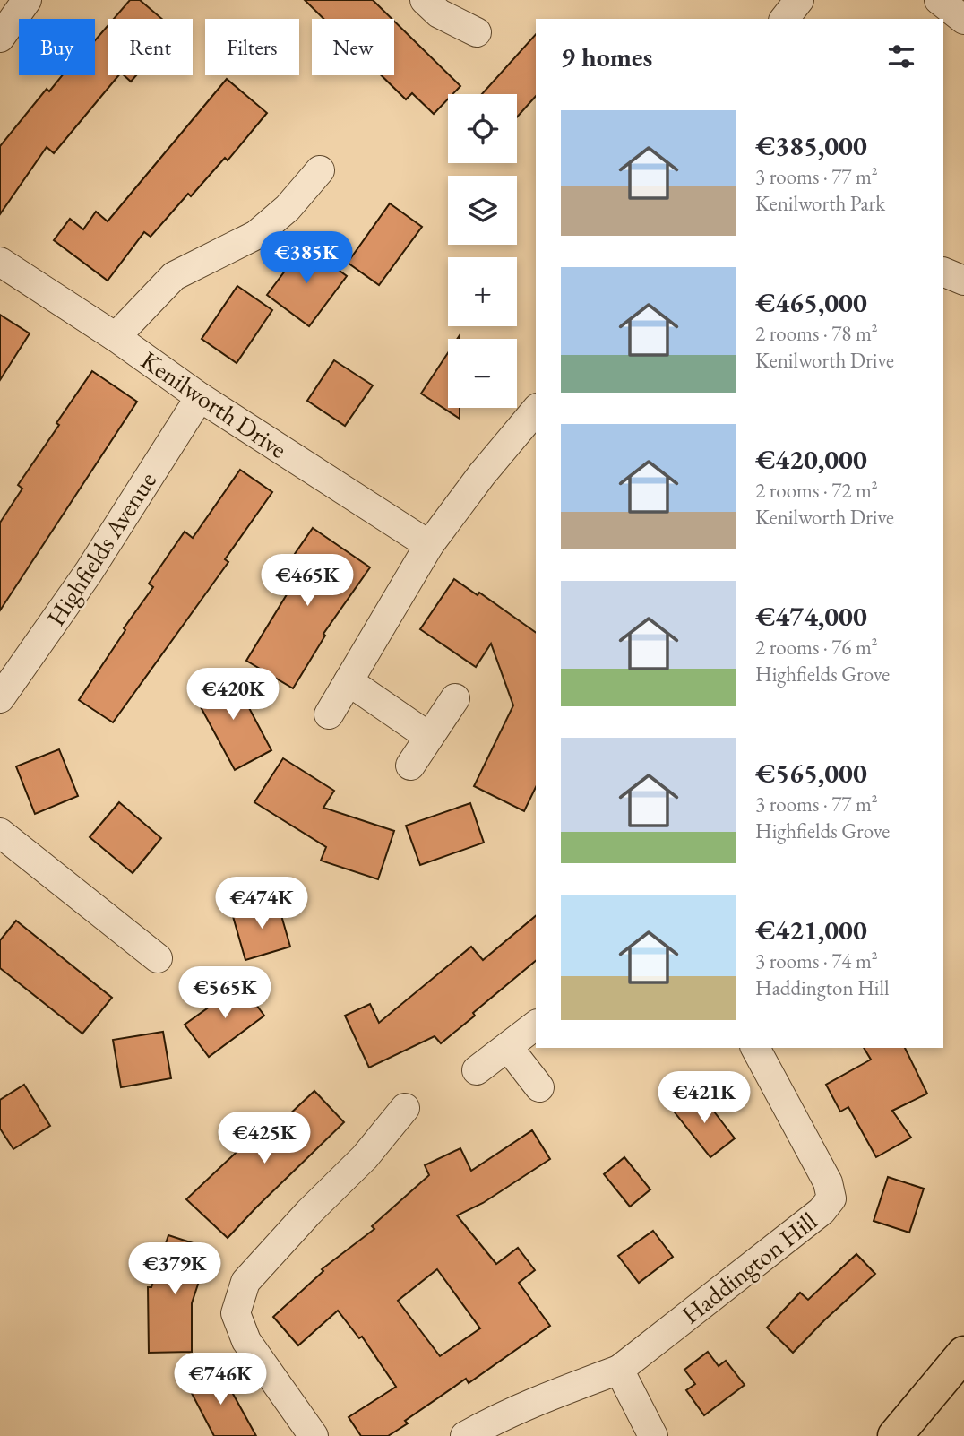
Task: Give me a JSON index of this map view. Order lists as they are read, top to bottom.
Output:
{
  "streets": {
    "street": ["Kenilworth Drive", "Highfields Avenue", "Haddington Hill"]
  },
  "crossings": [
    ["Kenilworth Drive", "Highfields Avenue"]
  ],
  "page": {
    "chip": [
      "Buy",
      "Rent",
      "Filters",
      "New"
    ],
    "heading": "9 homes",
    "map_buttons": ["+", "−"],
    "list": [
      {
        "name": "€385,000",
        "note": "3 rooms · 77 m² · Kenilworth Park"
      },
      {
        "name": "€465,000",
        "note": "2 rooms · 78 m² · Kenilworth Drive"
      },
      {
        "name": "€420,000",
        "note": "2 rooms · 72 m² · Kenilworth Drive"
      },
      {
        "name": "€474,000",
        "note": "2 rooms · 76 m² · Highfields Grove"
      },
      {
        "name": "€565,000",
        "note": "3 rooms · 77 m² · Highfields Grove"
      },
      {
        "name": "€421,000",
        "note": "3 rooms · 74 m² · Haddington Hill"
      }
    ],
    "price": [
      "€385K",
      "€465K",
      "€420K",
      "€474K",
      "€565K",
      "€421K",
      "€425K",
      "€379K",
      "€746K"
    ]
  }
}
